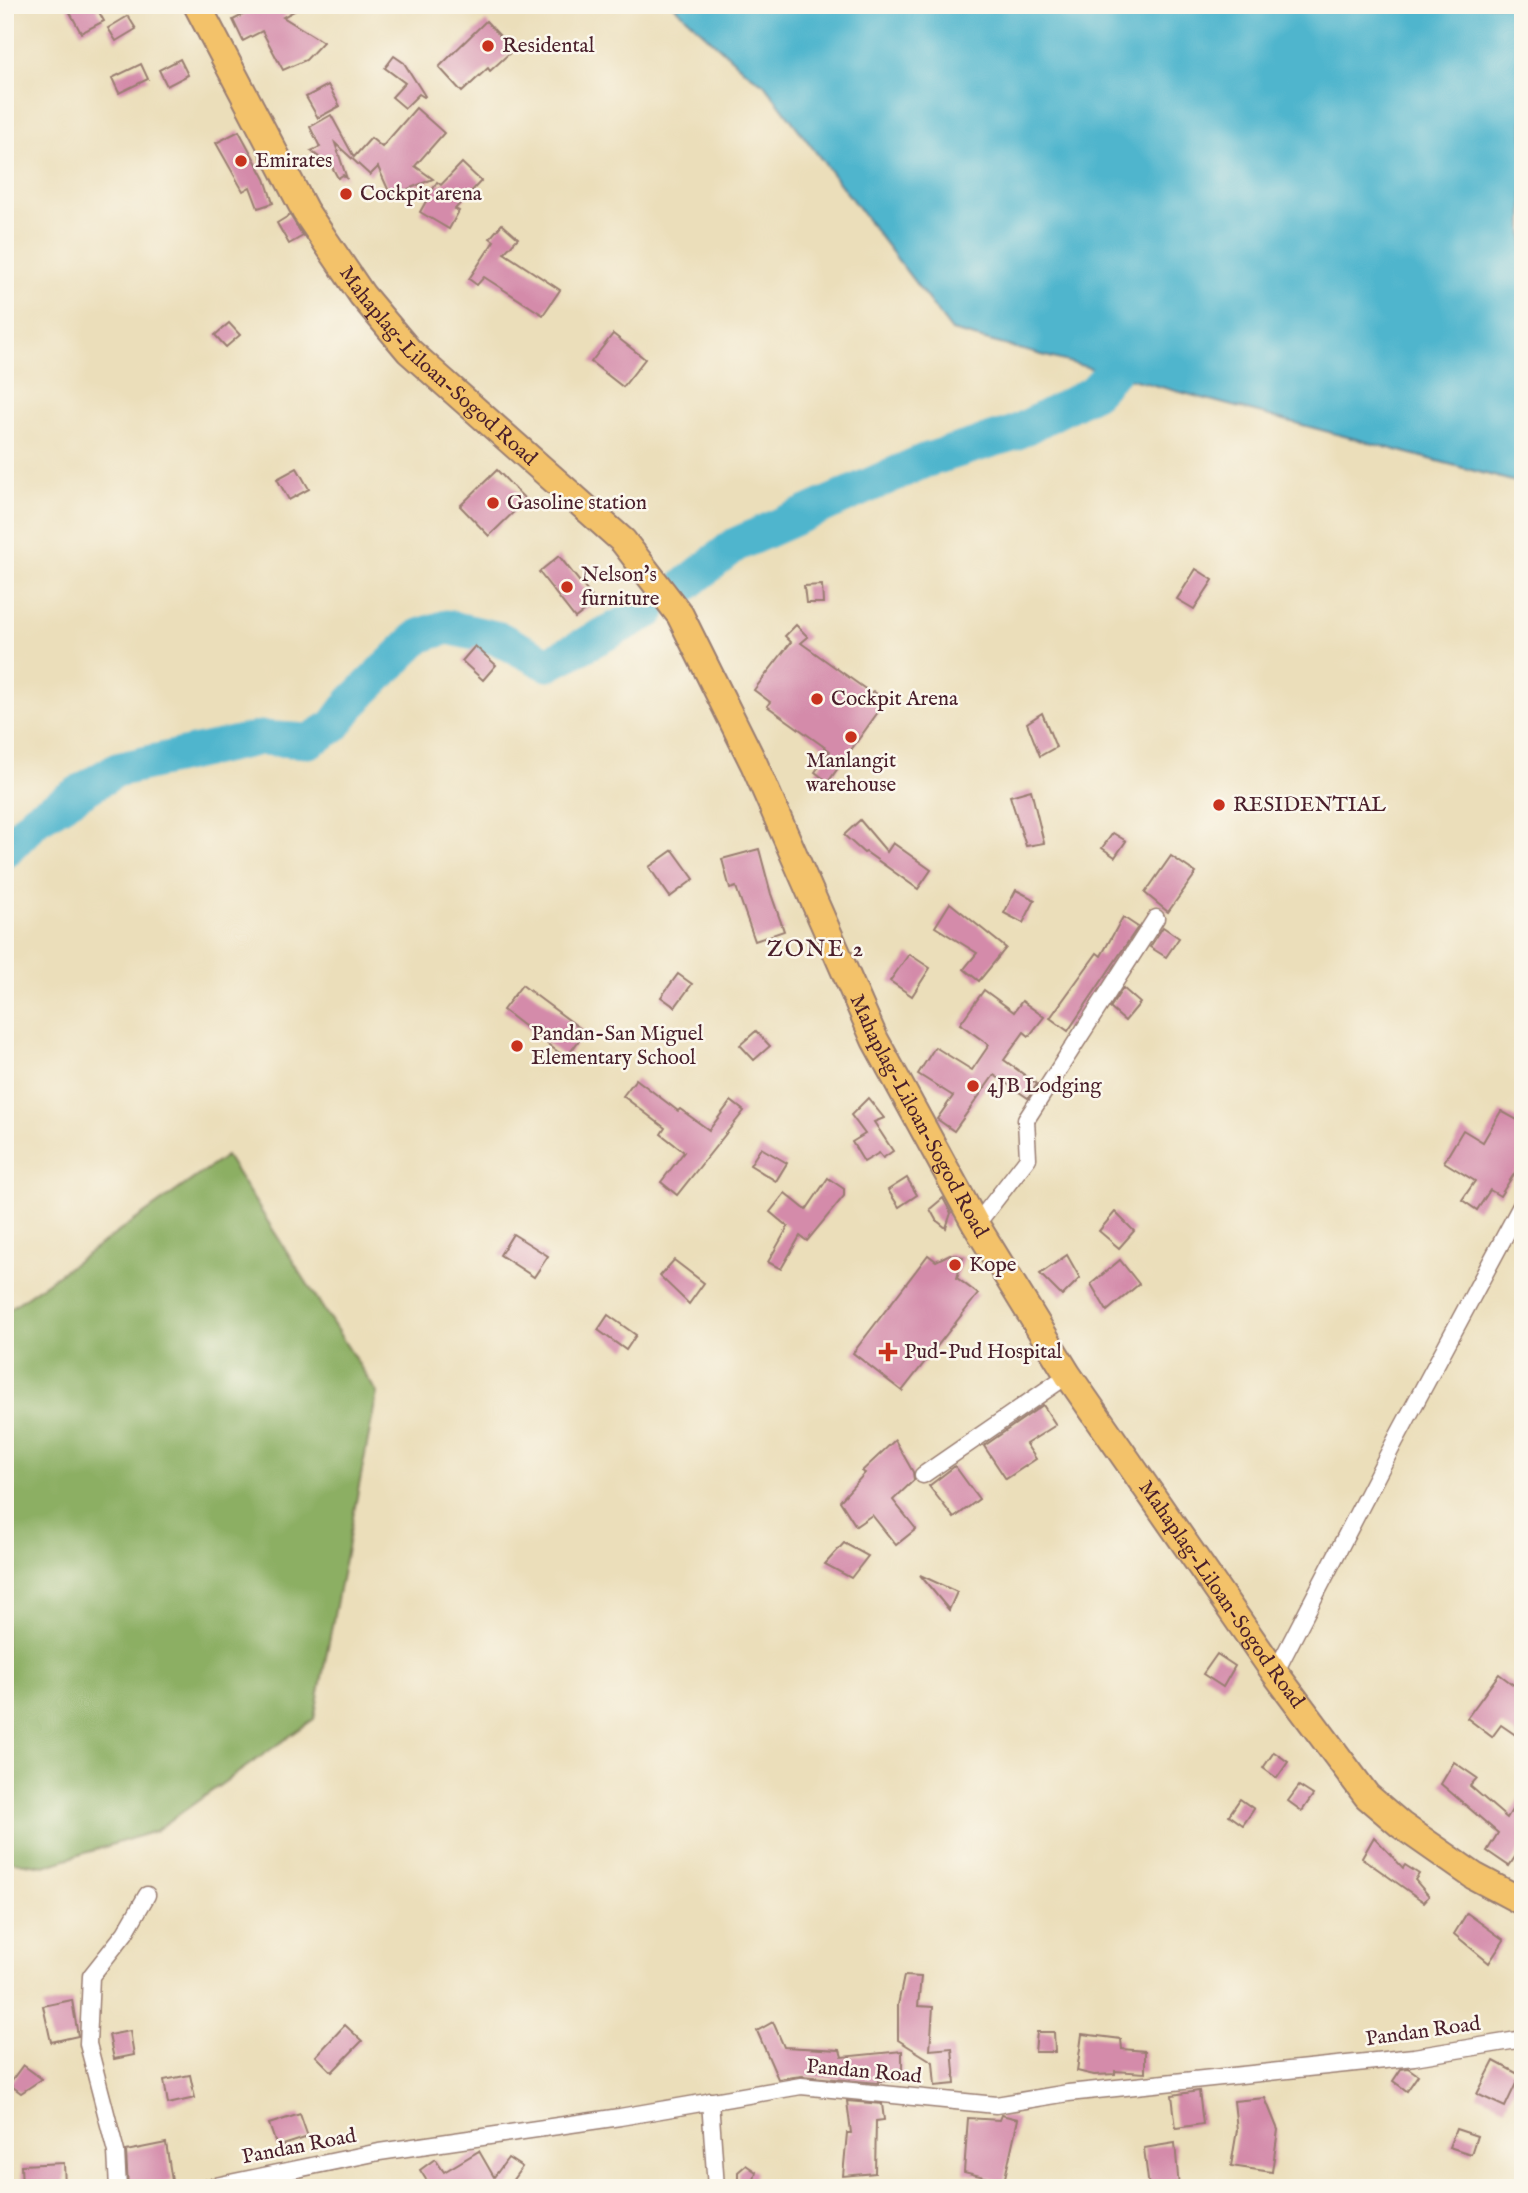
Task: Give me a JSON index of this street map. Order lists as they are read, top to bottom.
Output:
{
  "streets": {
    "main road": ["Mahaplag-Liloan-Sogod Road"],
    "street": ["Pandan Road"]
  },
  "districts": ["ZONE 2"],
  "places": {
    "other": [
      "Residental",
      "Emirates",
      "Cockpit arena",
      "Gasoline station",
      "Nelson's furniture",
      "Cockpit Arena",
      "Manlangit warehouse",
      "RESIDENTIAL",
      "Pandan-San Miguel Elementary School",
      "4JB Lodging",
      "Kope"
    ],
    "health": ["Pud-Pud Hospital"]
  }
}
